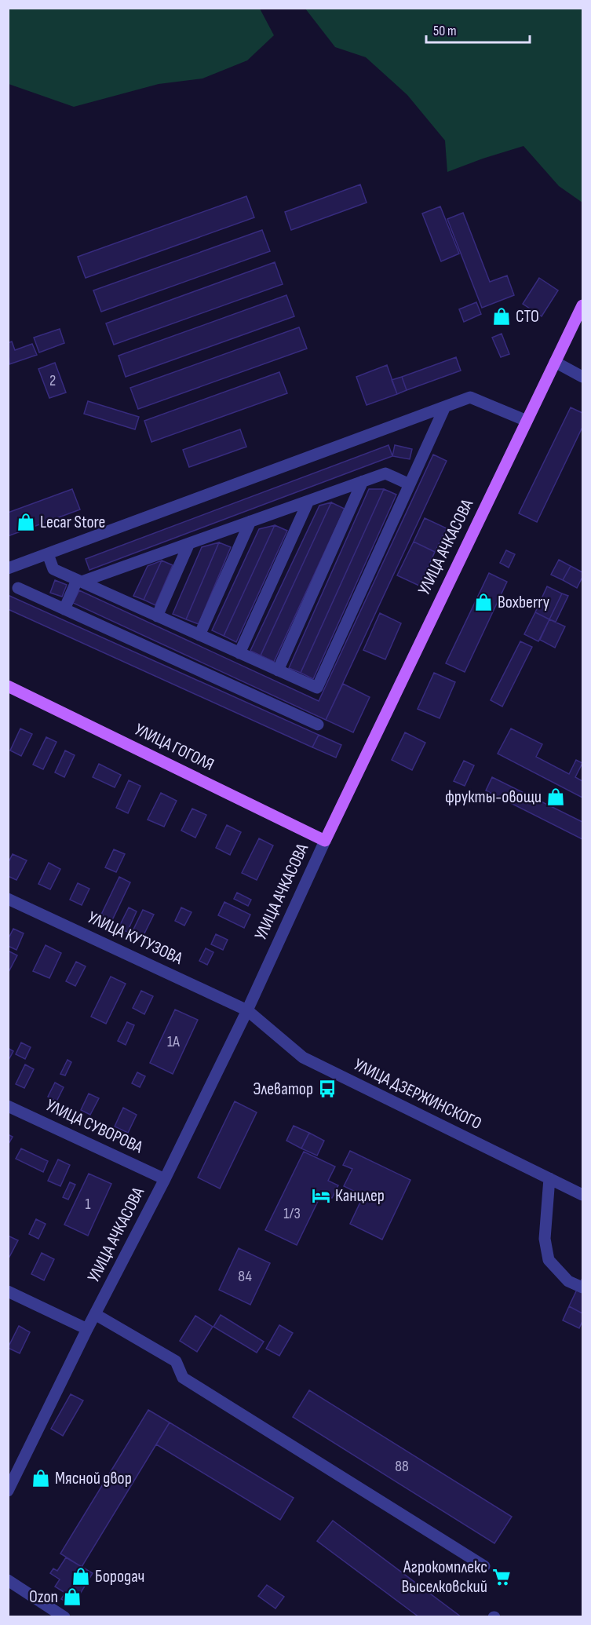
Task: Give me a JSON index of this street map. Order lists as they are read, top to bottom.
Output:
{
  "streets": {
    "main road": ["УЛИЦА АЧКАСОВА", "УЛИЦА ГОГОЛЯ"],
    "street": ["УЛИЦА КУТУЗОВА", "УЛИЦА ДЗЕРЖИНСКОГО", "УЛИЦА СУВОРОВА"]
  },
  "crossings": [
    ["УЛИЦА АЧКАСОВА", "УЛИЦА ГОГОЛЯ"],
    ["УЛИЦА АЧКАСОВА", "УЛИЦА КУТУЗОВА"],
    ["УЛИЦА АЧКАСОВА", "УЛИЦА ДЗЕРЖИНСКОГО"],
    ["УЛИЦА АЧКАСОВА", "УЛИЦА СУВОРОВА"],
    ["УЛИЦА КУТУЗОВА", "УЛИЦА ДЗЕРЖИНСКОГО"]
  ],
  "places": {
    "shop": [
      "СТО",
      "Lecar Store",
      "Boxberry",
      "фрукты-овощи",
      "Мясной двор",
      "Бородач",
      "Ozon"
    ],
    "bus stop": ["Элеватор"],
    "hotel": ["Канцлер"],
    "supermarket": ["Агрокомплекс Выселковский"]
  },
  "house_numbers": [
    "2",
    "1А",
    "1",
    "1/3",
    "84",
    "88"
  ],
  "scale_bar": "50 m"
}
